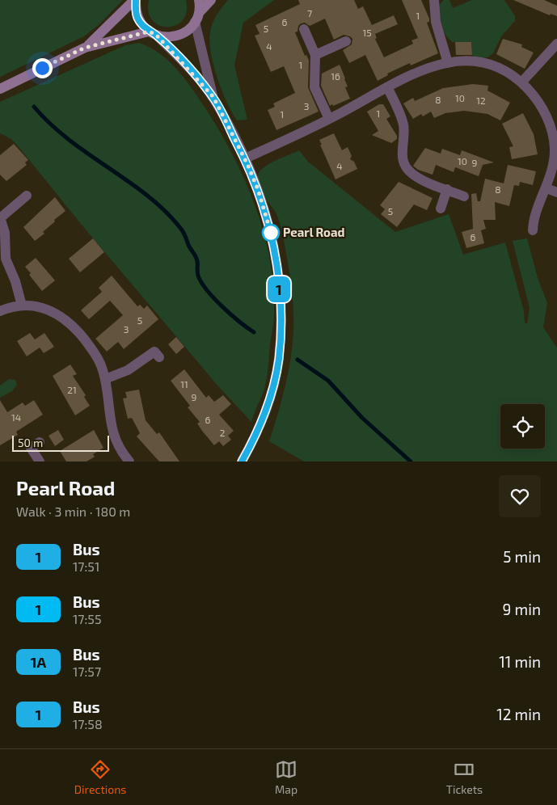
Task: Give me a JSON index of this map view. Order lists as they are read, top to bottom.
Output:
{
  "places": ["Pearl Road"],
  "lines": ["bus line 1"],
  "house_numbers": [
    "7",
    "1",
    "6",
    "5",
    "15",
    "4",
    "1",
    "16",
    "10",
    "8",
    "12",
    "3",
    "1",
    "1",
    "10",
    "9",
    "4",
    "8",
    "5",
    "6",
    "5",
    "3",
    "11",
    "21",
    "9",
    "14",
    "6",
    "2"
  ],
  "scale_bar": "50 m",
  "page": {
    "on_map": "1",
    "scale": "50 m",
    "heading": ["Pearl Road", "Walk · 3 min · 180 m"],
    "list": [
      {
        "mark": "1",
        "name": "Bus",
        "note": "17:51",
        "value": "5 min"
      },
      {
        "mark": "1",
        "name": "Bus",
        "note": "17:55",
        "value": "9 min"
      },
      {
        "mark": "1A",
        "name": "Bus",
        "note": "17:57",
        "value": "11 min"
      },
      {
        "mark": "1",
        "name": "Bus",
        "note": "17:58",
        "value": "12 min"
      }
    ],
    "tabs": ["Directions", "Map", "Tickets"]
  }
}
